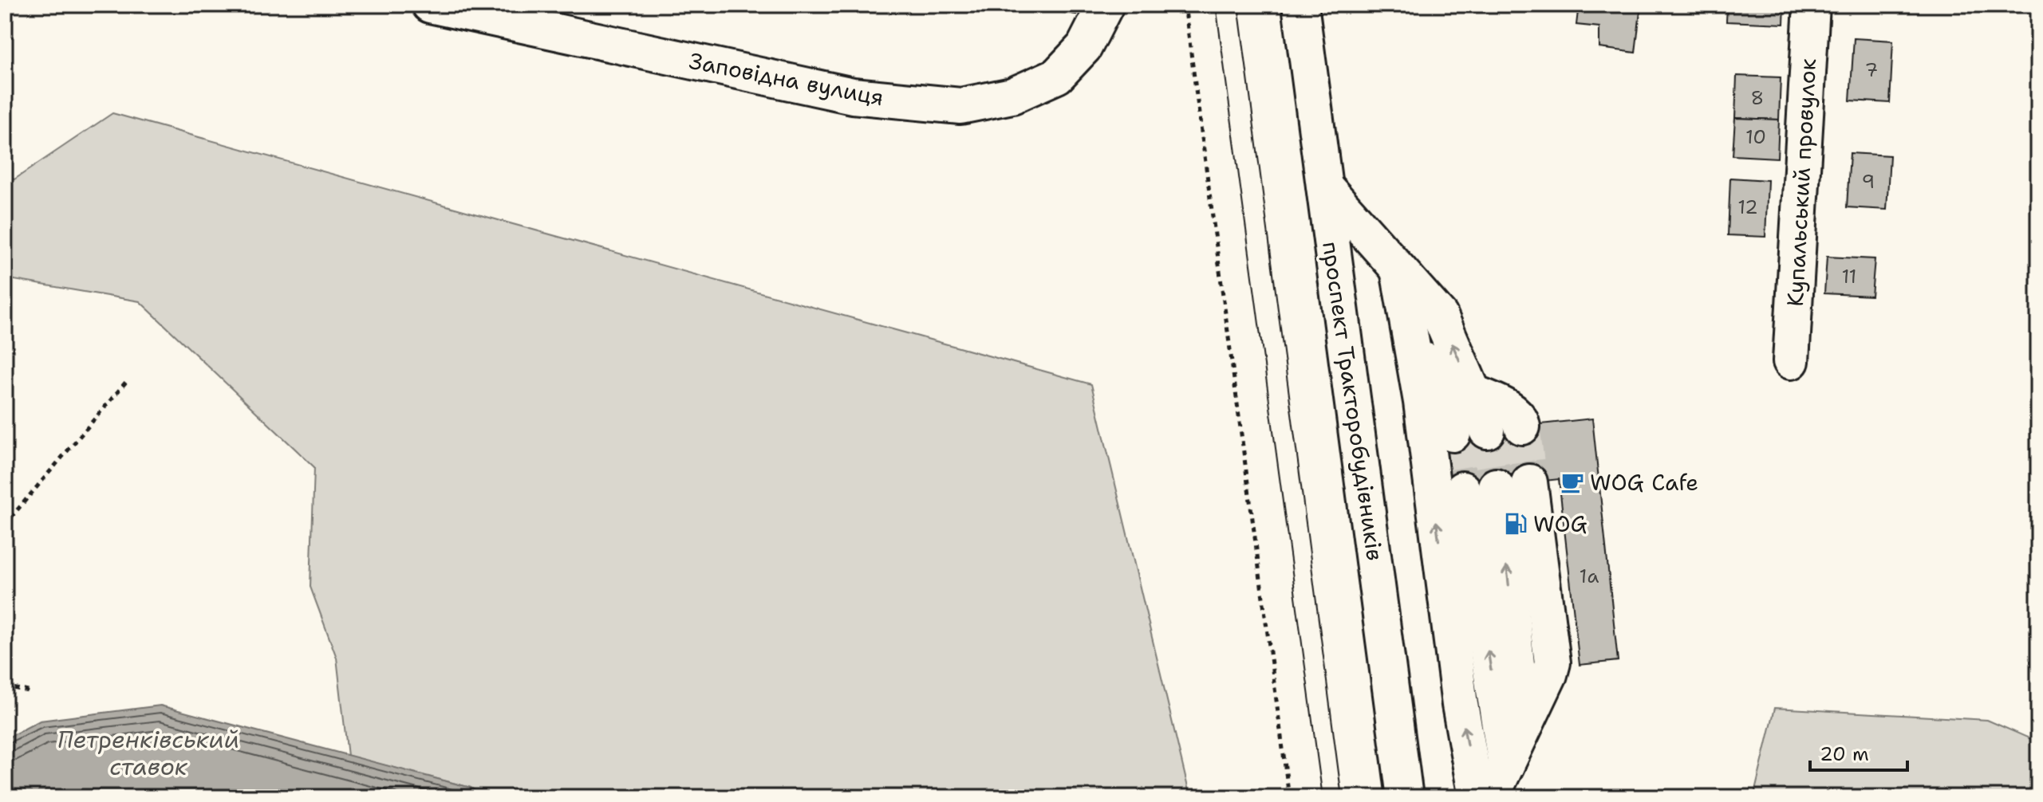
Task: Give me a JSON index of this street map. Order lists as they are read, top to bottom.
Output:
{
  "streets": {
    "street": ["Заповідна вулиця", "Купальський провулок", "проспект Тракторобудівників"]
  },
  "water": ["Петренківський ставок"],
  "places": {
    "cafe": ["WOG Cafe"],
    "fuel station": ["WOG"]
  },
  "house_numbers": [
    "7",
    "8",
    "10",
    "9",
    "12",
    "11",
    "1а"
  ],
  "scale_bar": "20 m"
}
